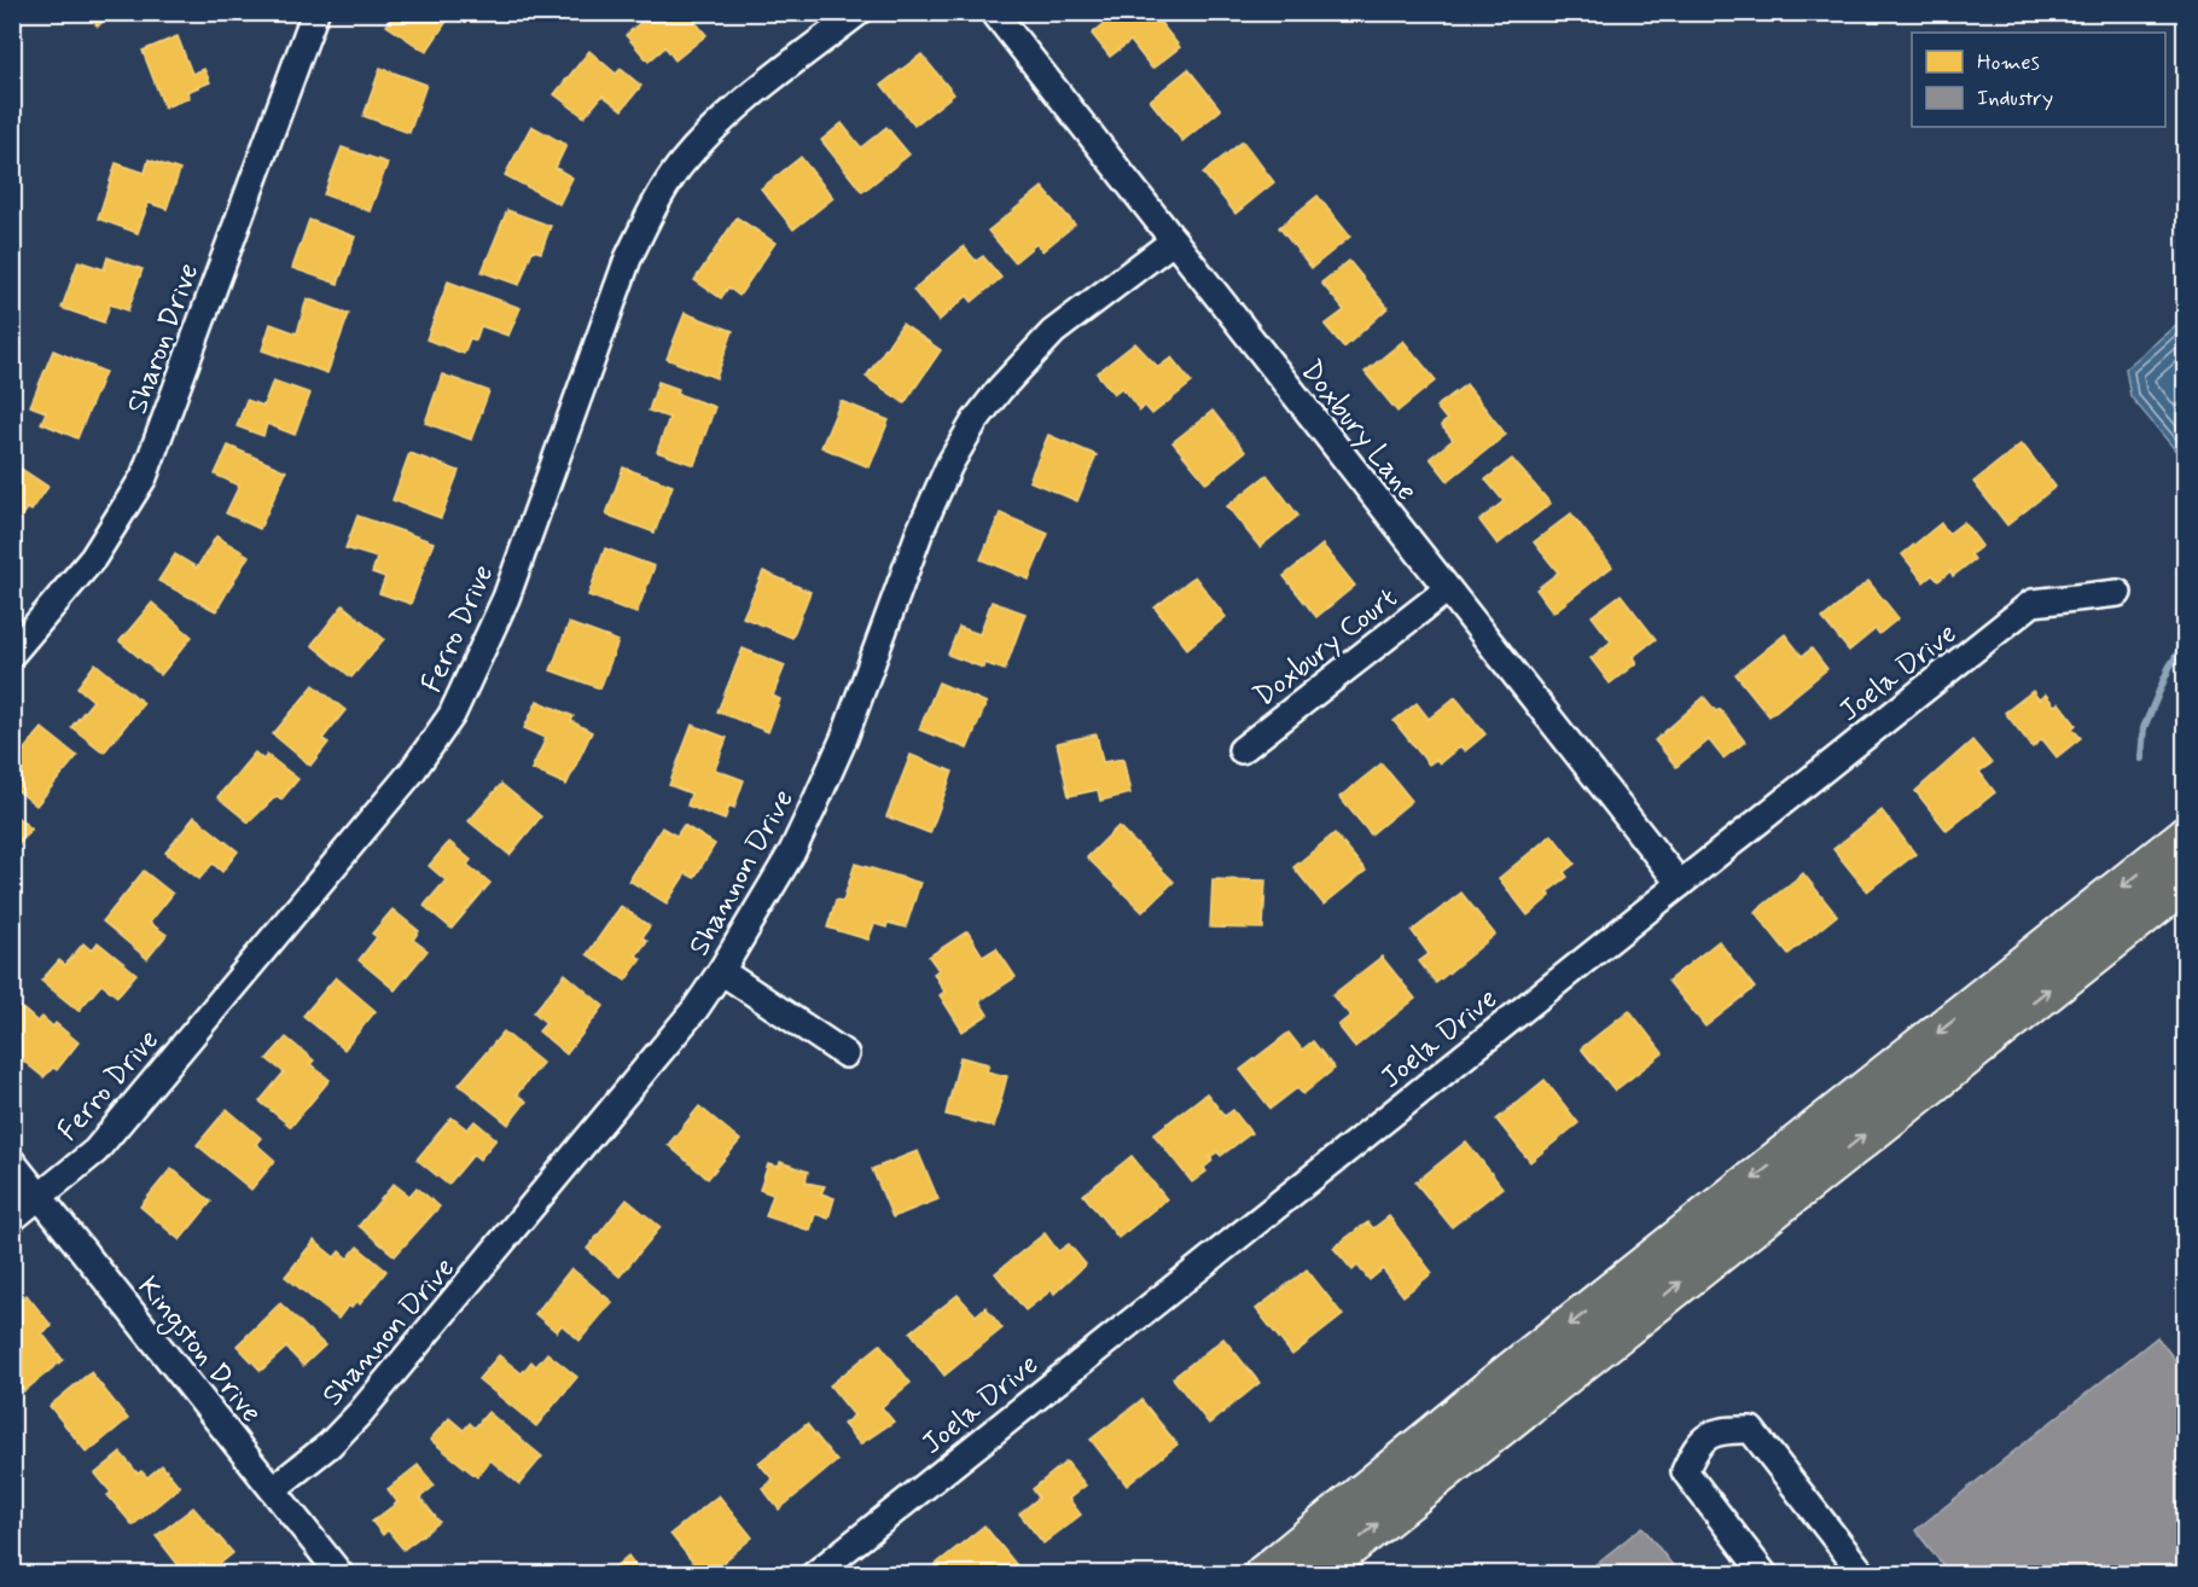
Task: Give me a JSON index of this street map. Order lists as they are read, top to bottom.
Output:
{
  "streets": {
    "street": [
      "Sharon Drive",
      "Doxbury Lane",
      "Ferro Drive",
      "Doxbury Court",
      "Joela Drive",
      "Shannon Drive",
      "Kingston Drive"
    ]
  },
  "crossings": [
    ["Doxbury Lane", "Doxbury Court"],
    ["Doxbury Lane", "Joela Drive"],
    ["Doxbury Lane", "Shannon Drive"],
    ["Ferro Drive", "Kingston Drive"],
    ["Shannon Drive", "Kingston Drive"]
  ],
  "legend": ["Homes", "Industry"]
}
